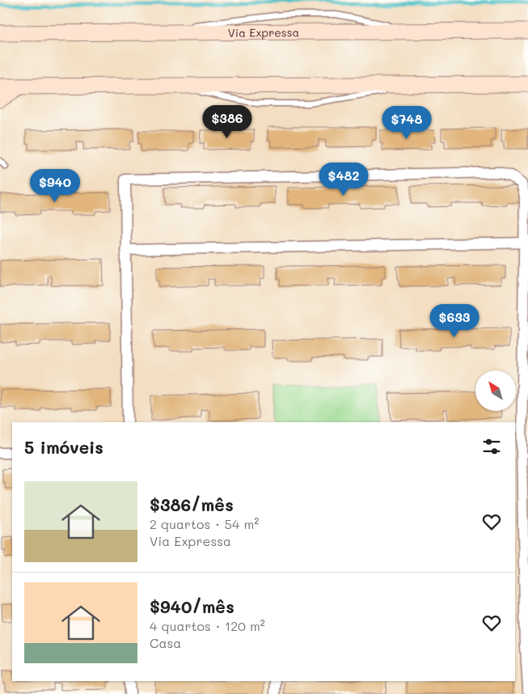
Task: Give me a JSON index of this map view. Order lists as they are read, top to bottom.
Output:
{
  "streets": {
    "main road": ["Via Expressa"]
  },
  "north": "top left",
  "page": {
    "price": [
      "$386",
      "$748",
      "$482",
      "$940",
      "$633"
    ],
    "heading": "5 imóveis",
    "list": [
      {
        "name": "$386/mês",
        "note": "2 quartos · 54 m² · Via Expressa"
      },
      {
        "name": "$940/mês",
        "note": "4 quartos · 120 m² · Casa"
      }
    ]
  }
}
